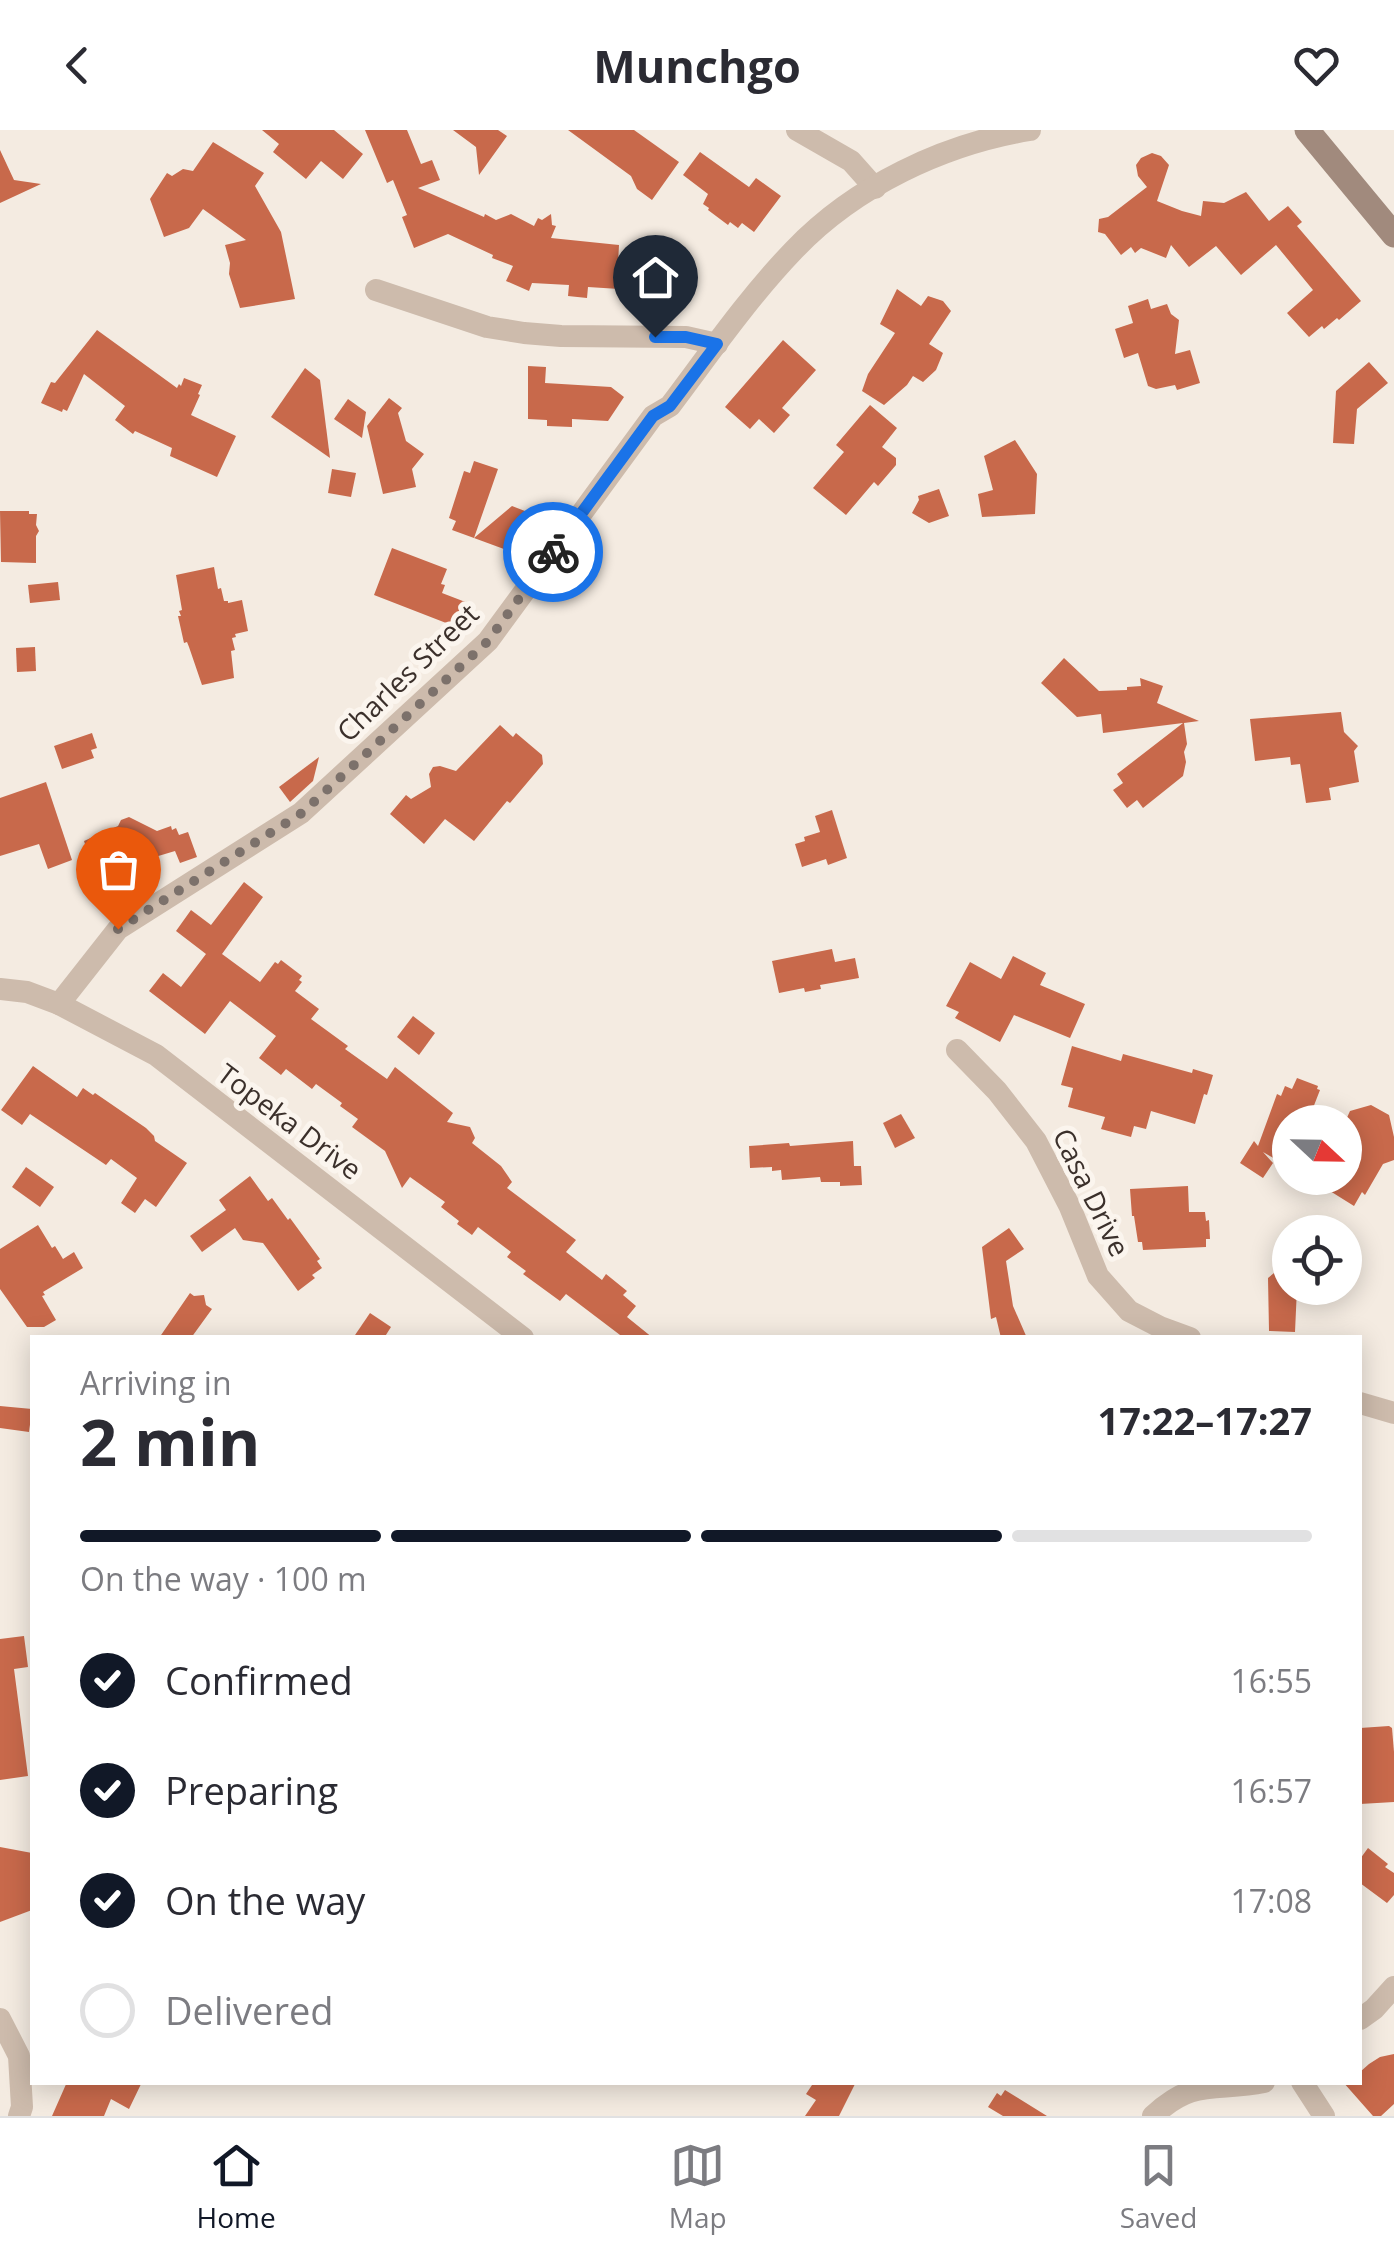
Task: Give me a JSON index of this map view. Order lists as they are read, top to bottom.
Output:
{
  "streets": {
    "street": ["Charles Street", "Topeka Drive", "Casa Drive"]
  },
  "crossings": [
    ["Charles Street", "Topeka Drive"]
  ],
  "north": "right",
  "page": {
    "header": "Munchgo",
    "heading": ["2 min", "Arriving in", "17:22–17:27"],
    "bar": "On the way · 100 m",
    "list": [
      ["Confirmed", "16:55"],
      ["Preparing", "16:57"],
      ["On the way", "17:08"],
      "Delivered"
    ],
    "tabs": ["Home", "Map", "Saved"]
  }
}
